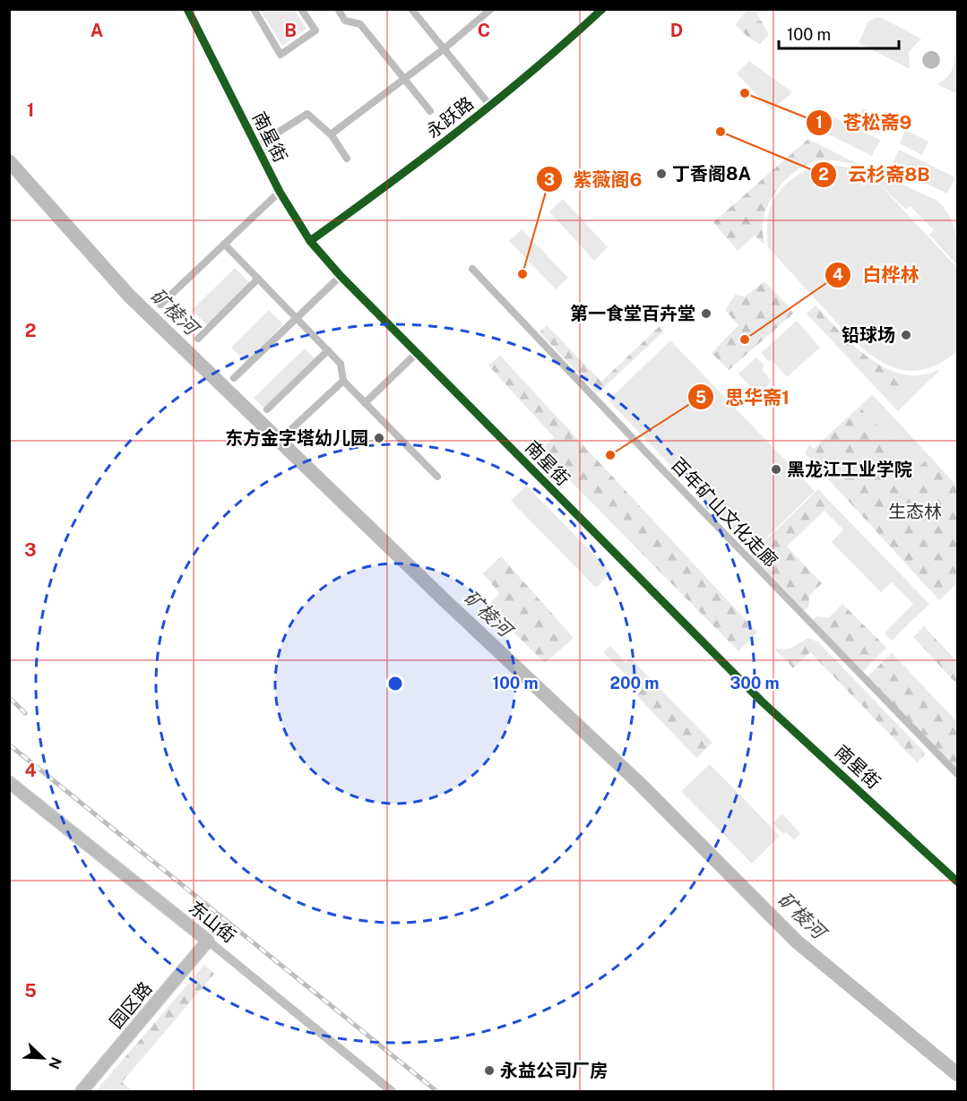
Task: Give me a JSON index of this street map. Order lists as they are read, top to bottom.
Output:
{
  "streets": {
    "highway": ["东山街", "园区路"],
    "street": ["永跃路", "南星街", "百年矿山文化走廊"]
  },
  "crossings": [
    ["永跃路", "南星街"],
    ["东山街", "园区路"]
  ],
  "water": ["矿棱河"],
  "parks": ["生态林"],
  "places": [
    "苍松斋9",
    "云杉斋8B",
    "丁香阁8A",
    "紫薇阁6",
    "第一食堂百卉堂",
    "铅球场",
    "白桦林",
    "东方金字塔幼儿园",
    "思华斋1",
    "黑龙江工业学院",
    "永益公司厂房"
  ],
  "scale_bar": "100 m",
  "north": "bottom right",
  "grid": {
    "columns": [
      "A",
      "B",
      "C",
      "D"
    ],
    "rows": [
      "1",
      "2",
      "3",
      "4",
      "5"
    ]
  },
  "rings": ["100 m", "200 m", "300 m"]
}
